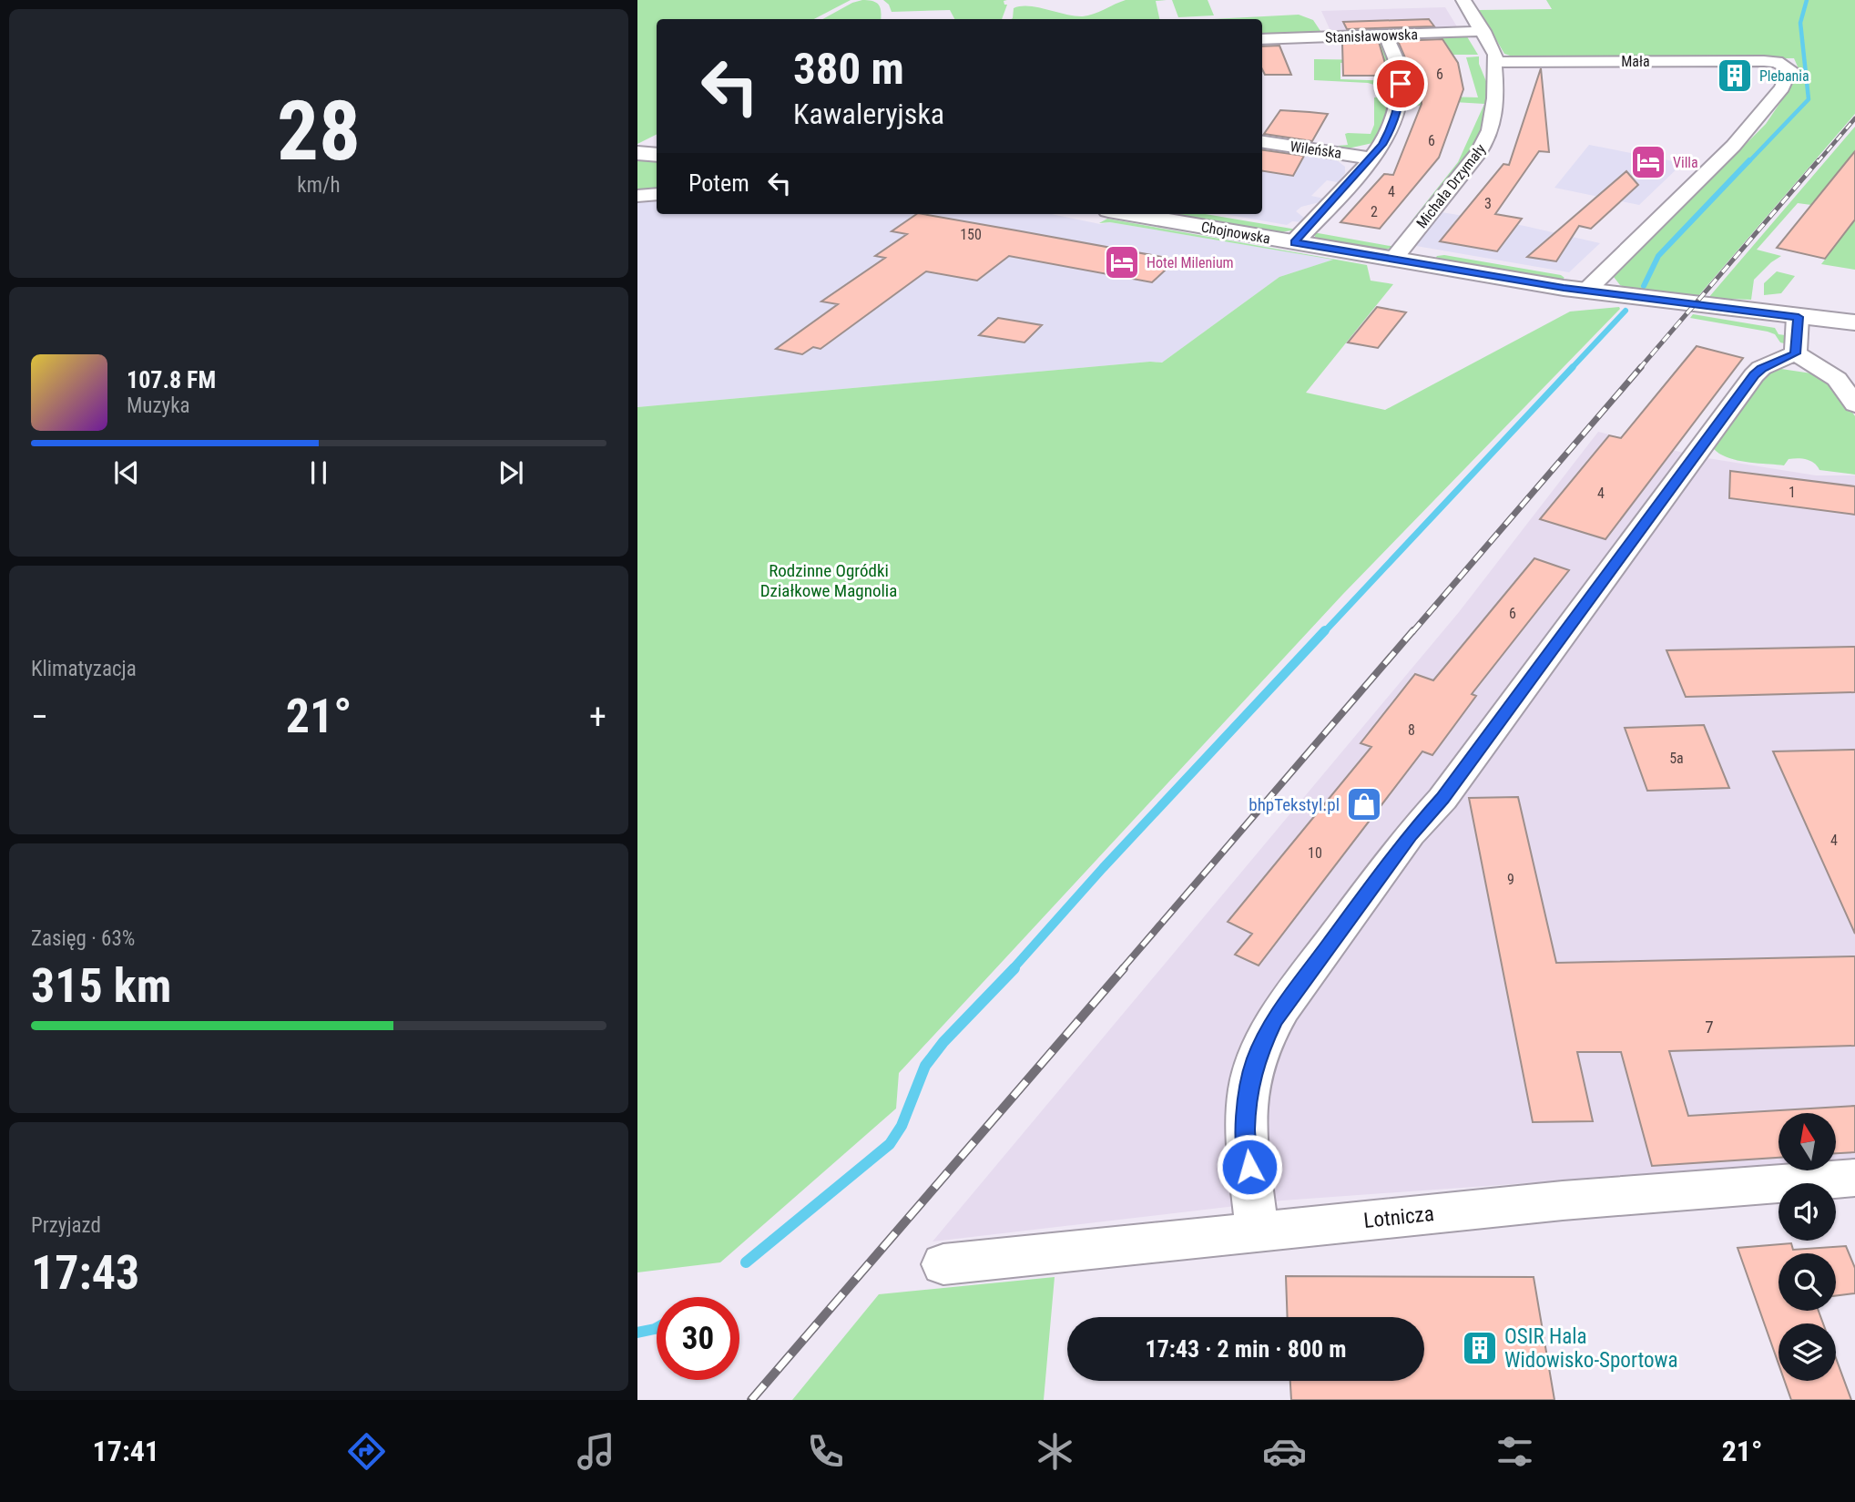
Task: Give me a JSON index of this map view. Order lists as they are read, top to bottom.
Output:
{
  "streets": {
    "main road": ["Chojnowska"],
    "street": [
      "Stanisławowska",
      "Mała",
      "Wileńska",
      "Michała Drzymały",
      "Lotnicza"
    ]
  },
  "crossings": [
    ["Stanisławowska", "Michała Drzymały"],
    ["Mała", "Michała Drzymały"],
    ["Mała", "Chojnowska"],
    ["Michała Drzymały", "Chojnowska"]
  ],
  "parks": ["Rodzinne Ogródki Działkowe Magnolia"],
  "places": {
    "building": ["Plebania", "OSIR Hala Widowisko-Sportowa"],
    "hotel": ["Villa", "Hotel Milenium"],
    "shop": ["bhpTekstyl.pl"]
  },
  "house_numbers": [
    "6",
    "6",
    "4",
    "3",
    "2",
    "150",
    "1",
    "4",
    "6",
    "8",
    "5a",
    "4",
    "10",
    "9",
    "7"
  ],
  "north": "top",
  "page": {
    "tile": [
      ["28", "km/h"],
      "Klimatyzacja",
      ["Zasięg · 63%", "315 km"],
      ["Przyjazd", "17:43"]
    ],
    "turn": ["380 m", "Kawaleryjska"],
    "then": "Potem",
    "song": ["107.8 FM", "Muzyka"],
    "heat": ["−", "21°", "+"],
    "limit": "30",
    "trip": "17:43 · 2 min · 800 m",
    "tabs": ["17:41", "21°"]
  }
}
